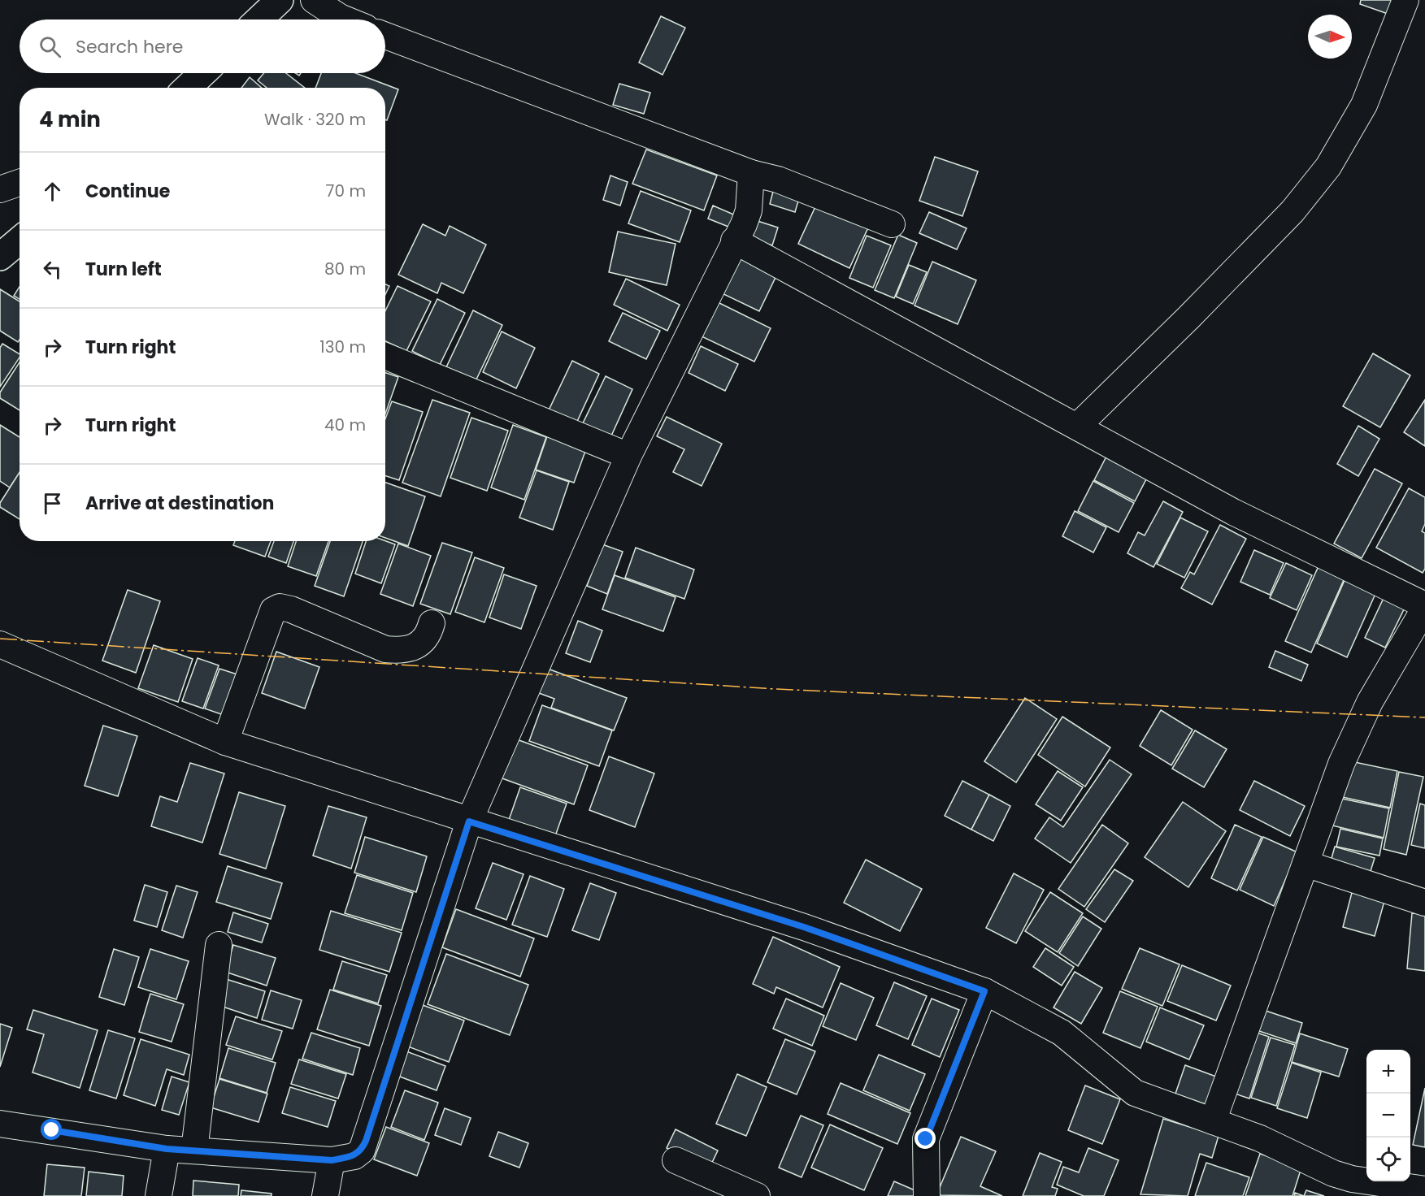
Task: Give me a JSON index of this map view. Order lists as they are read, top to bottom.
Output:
{
  "north": "right",
  "page": {
    "search": "Search here",
    "heading": ["4 min", "Walk · 320 m"],
    "list": [
      ["Continue", "70 m"],
      ["Turn left", "80 m"],
      ["Turn right", "130 m"],
      ["Turn right", "40 m"],
      "Arrive at destination"
    ],
    "map_buttons": ["+", "−"]
  }
}
